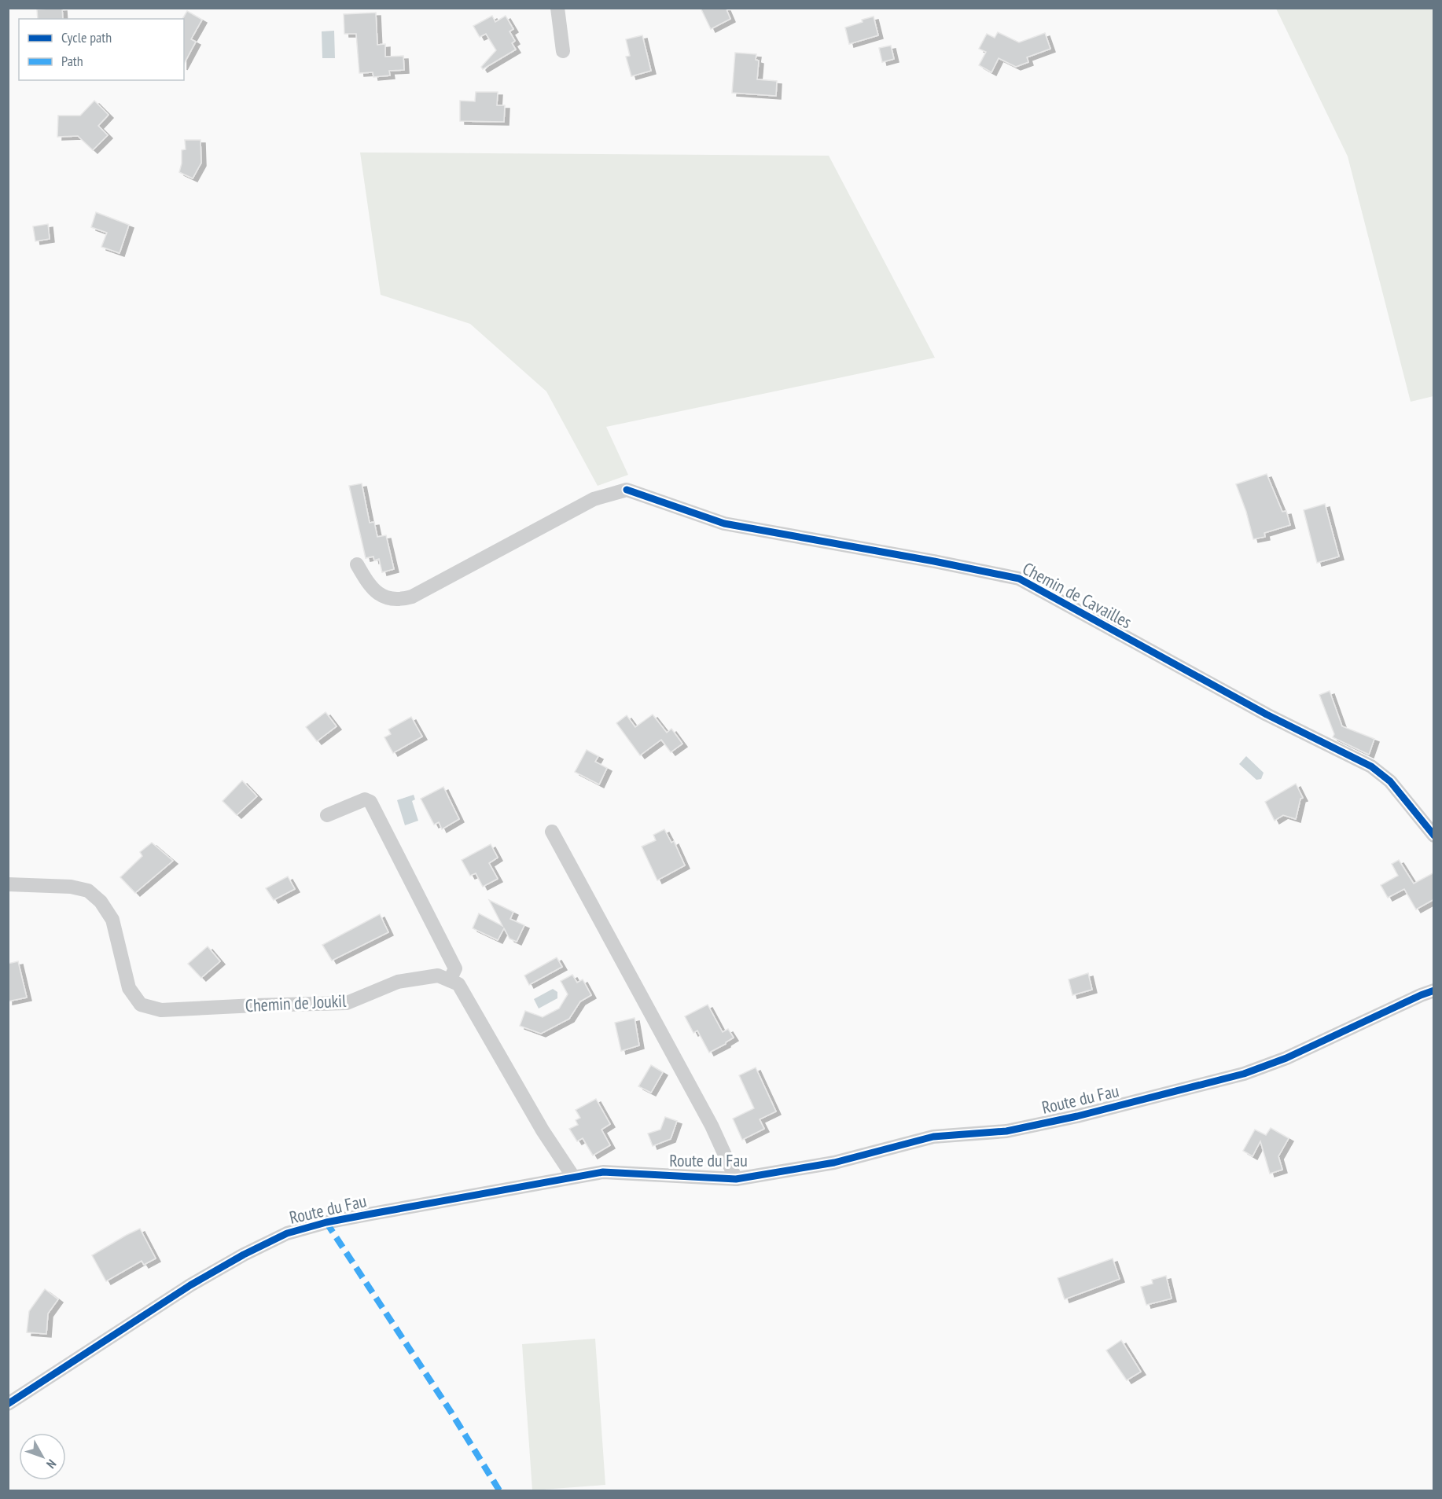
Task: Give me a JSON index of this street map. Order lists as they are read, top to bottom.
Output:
{
  "streets": {
    "street": ["Chemin de Cavailles", "Chemin de Joukil", "Route du Fau"]
  },
  "legend": ["Cycle path", "Path"],
  "north": "bottom right"
}
